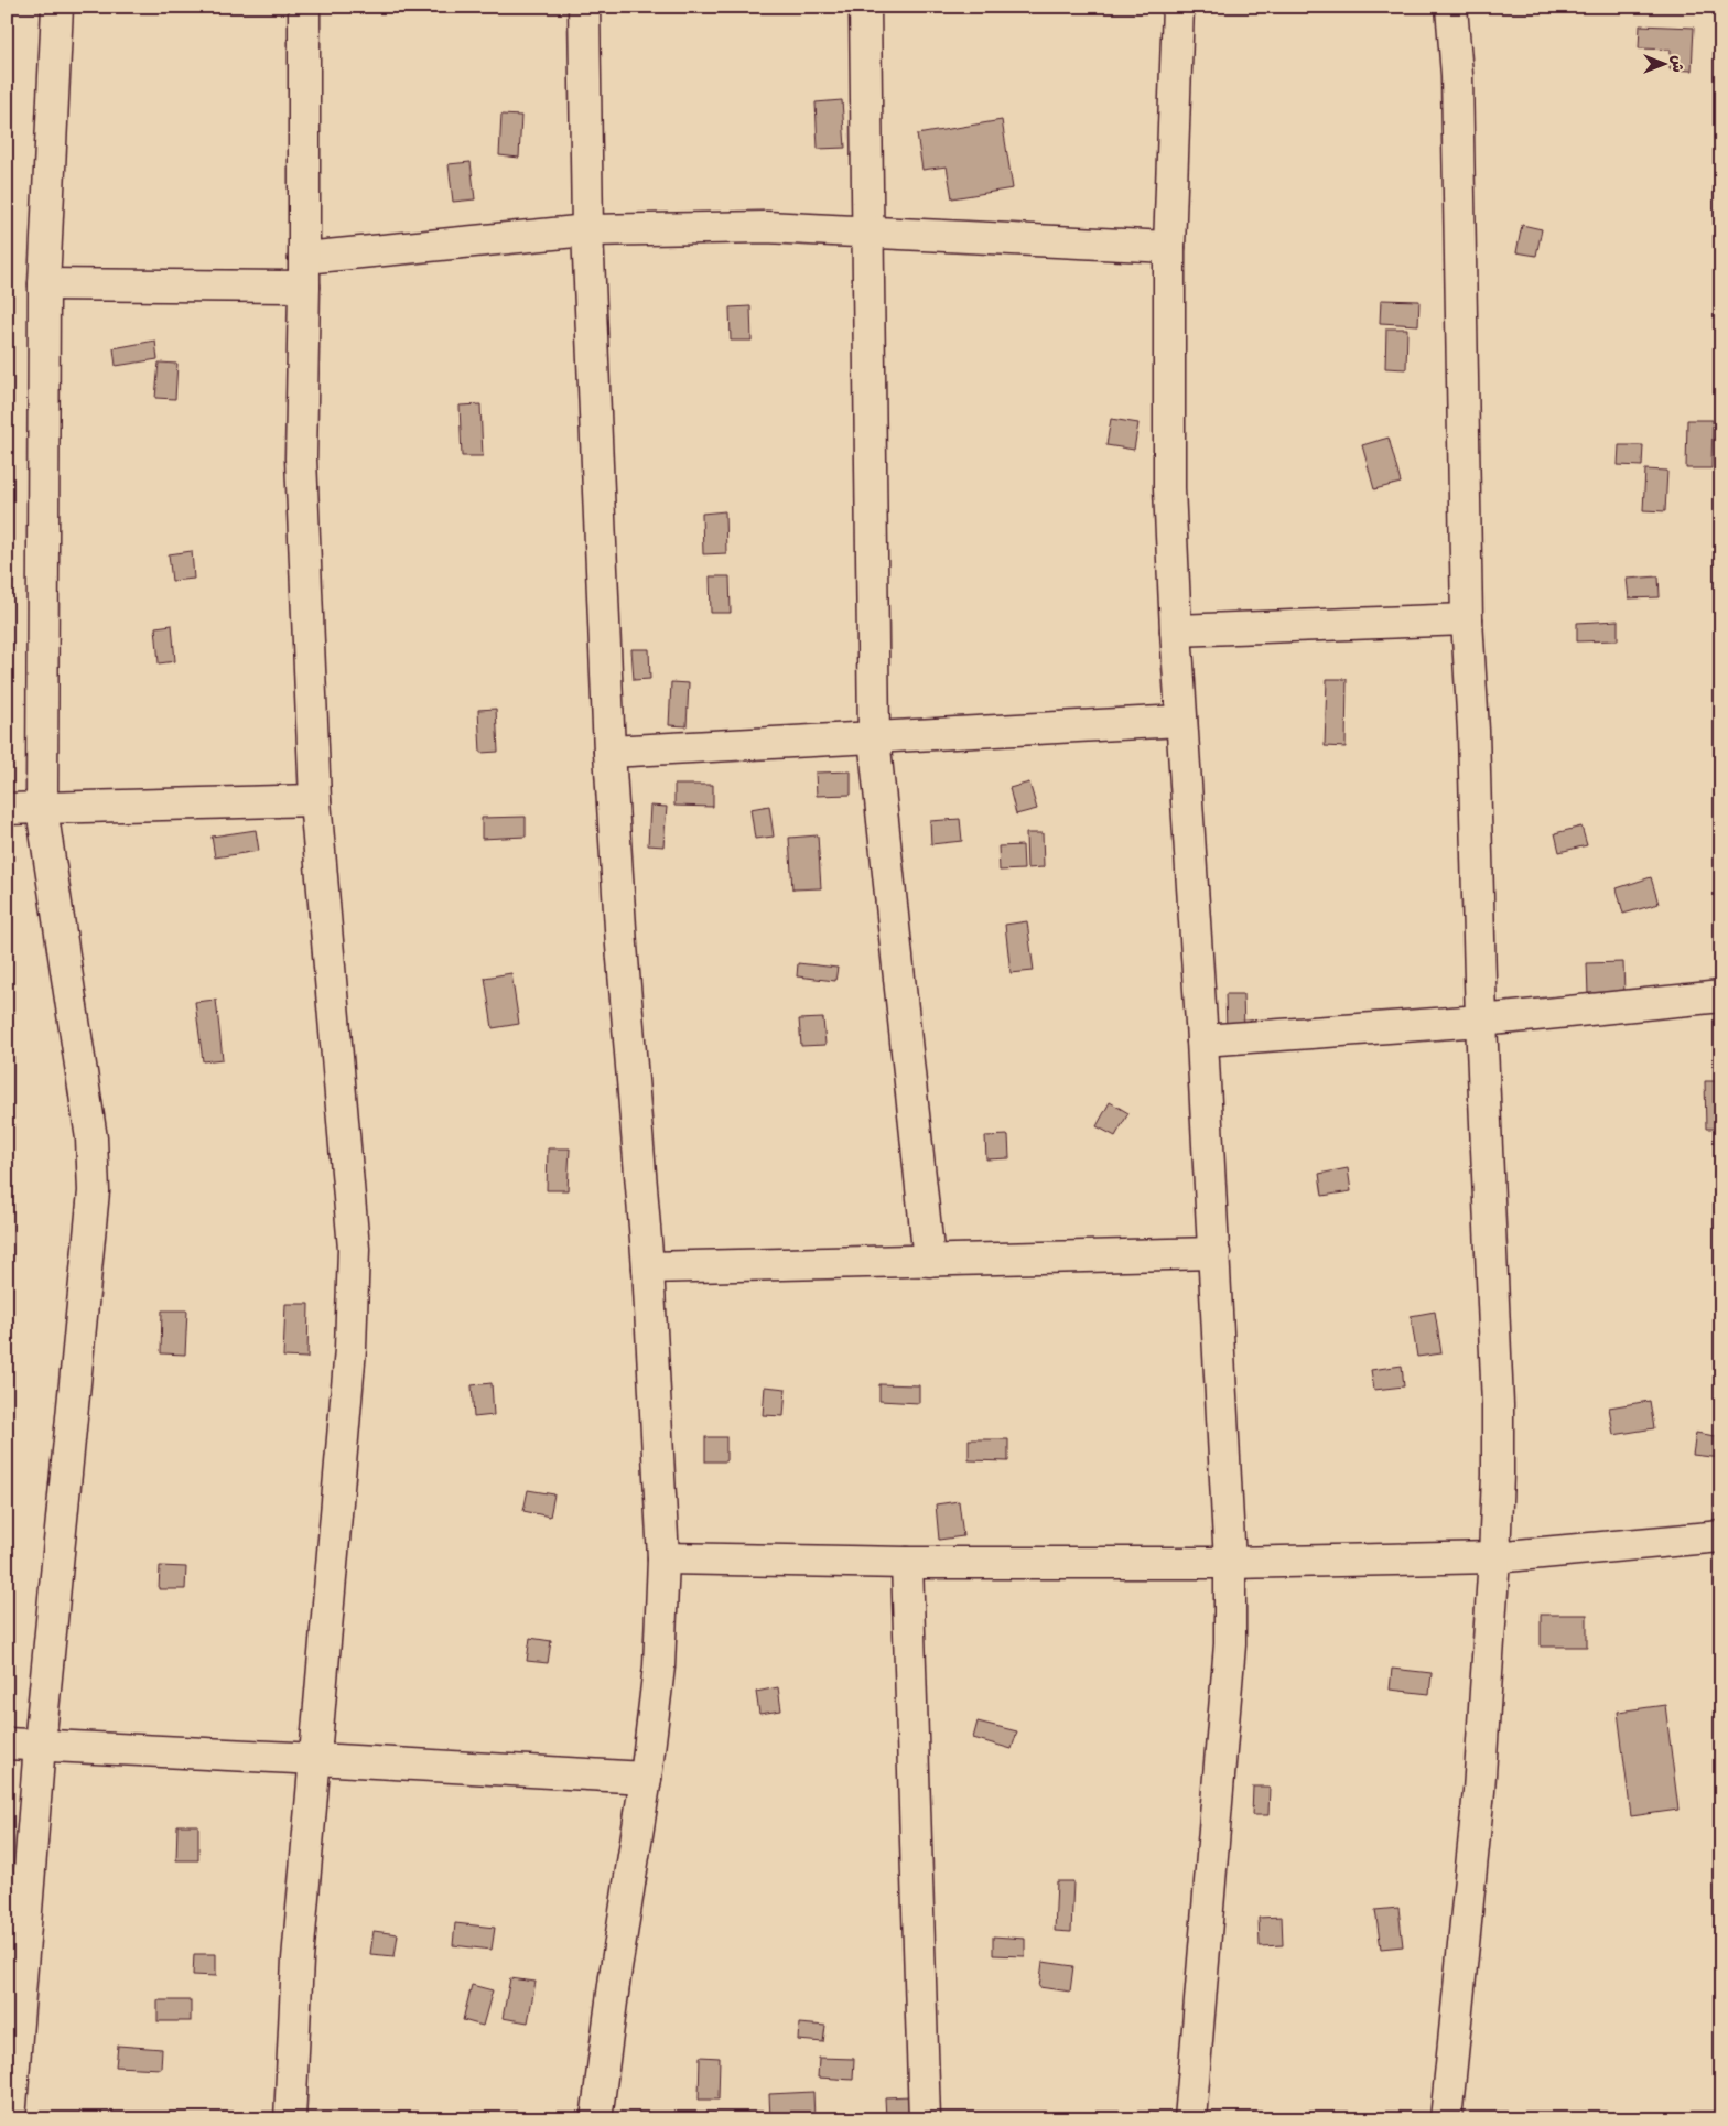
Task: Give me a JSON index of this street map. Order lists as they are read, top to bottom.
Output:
{
  "north": "right"
}
